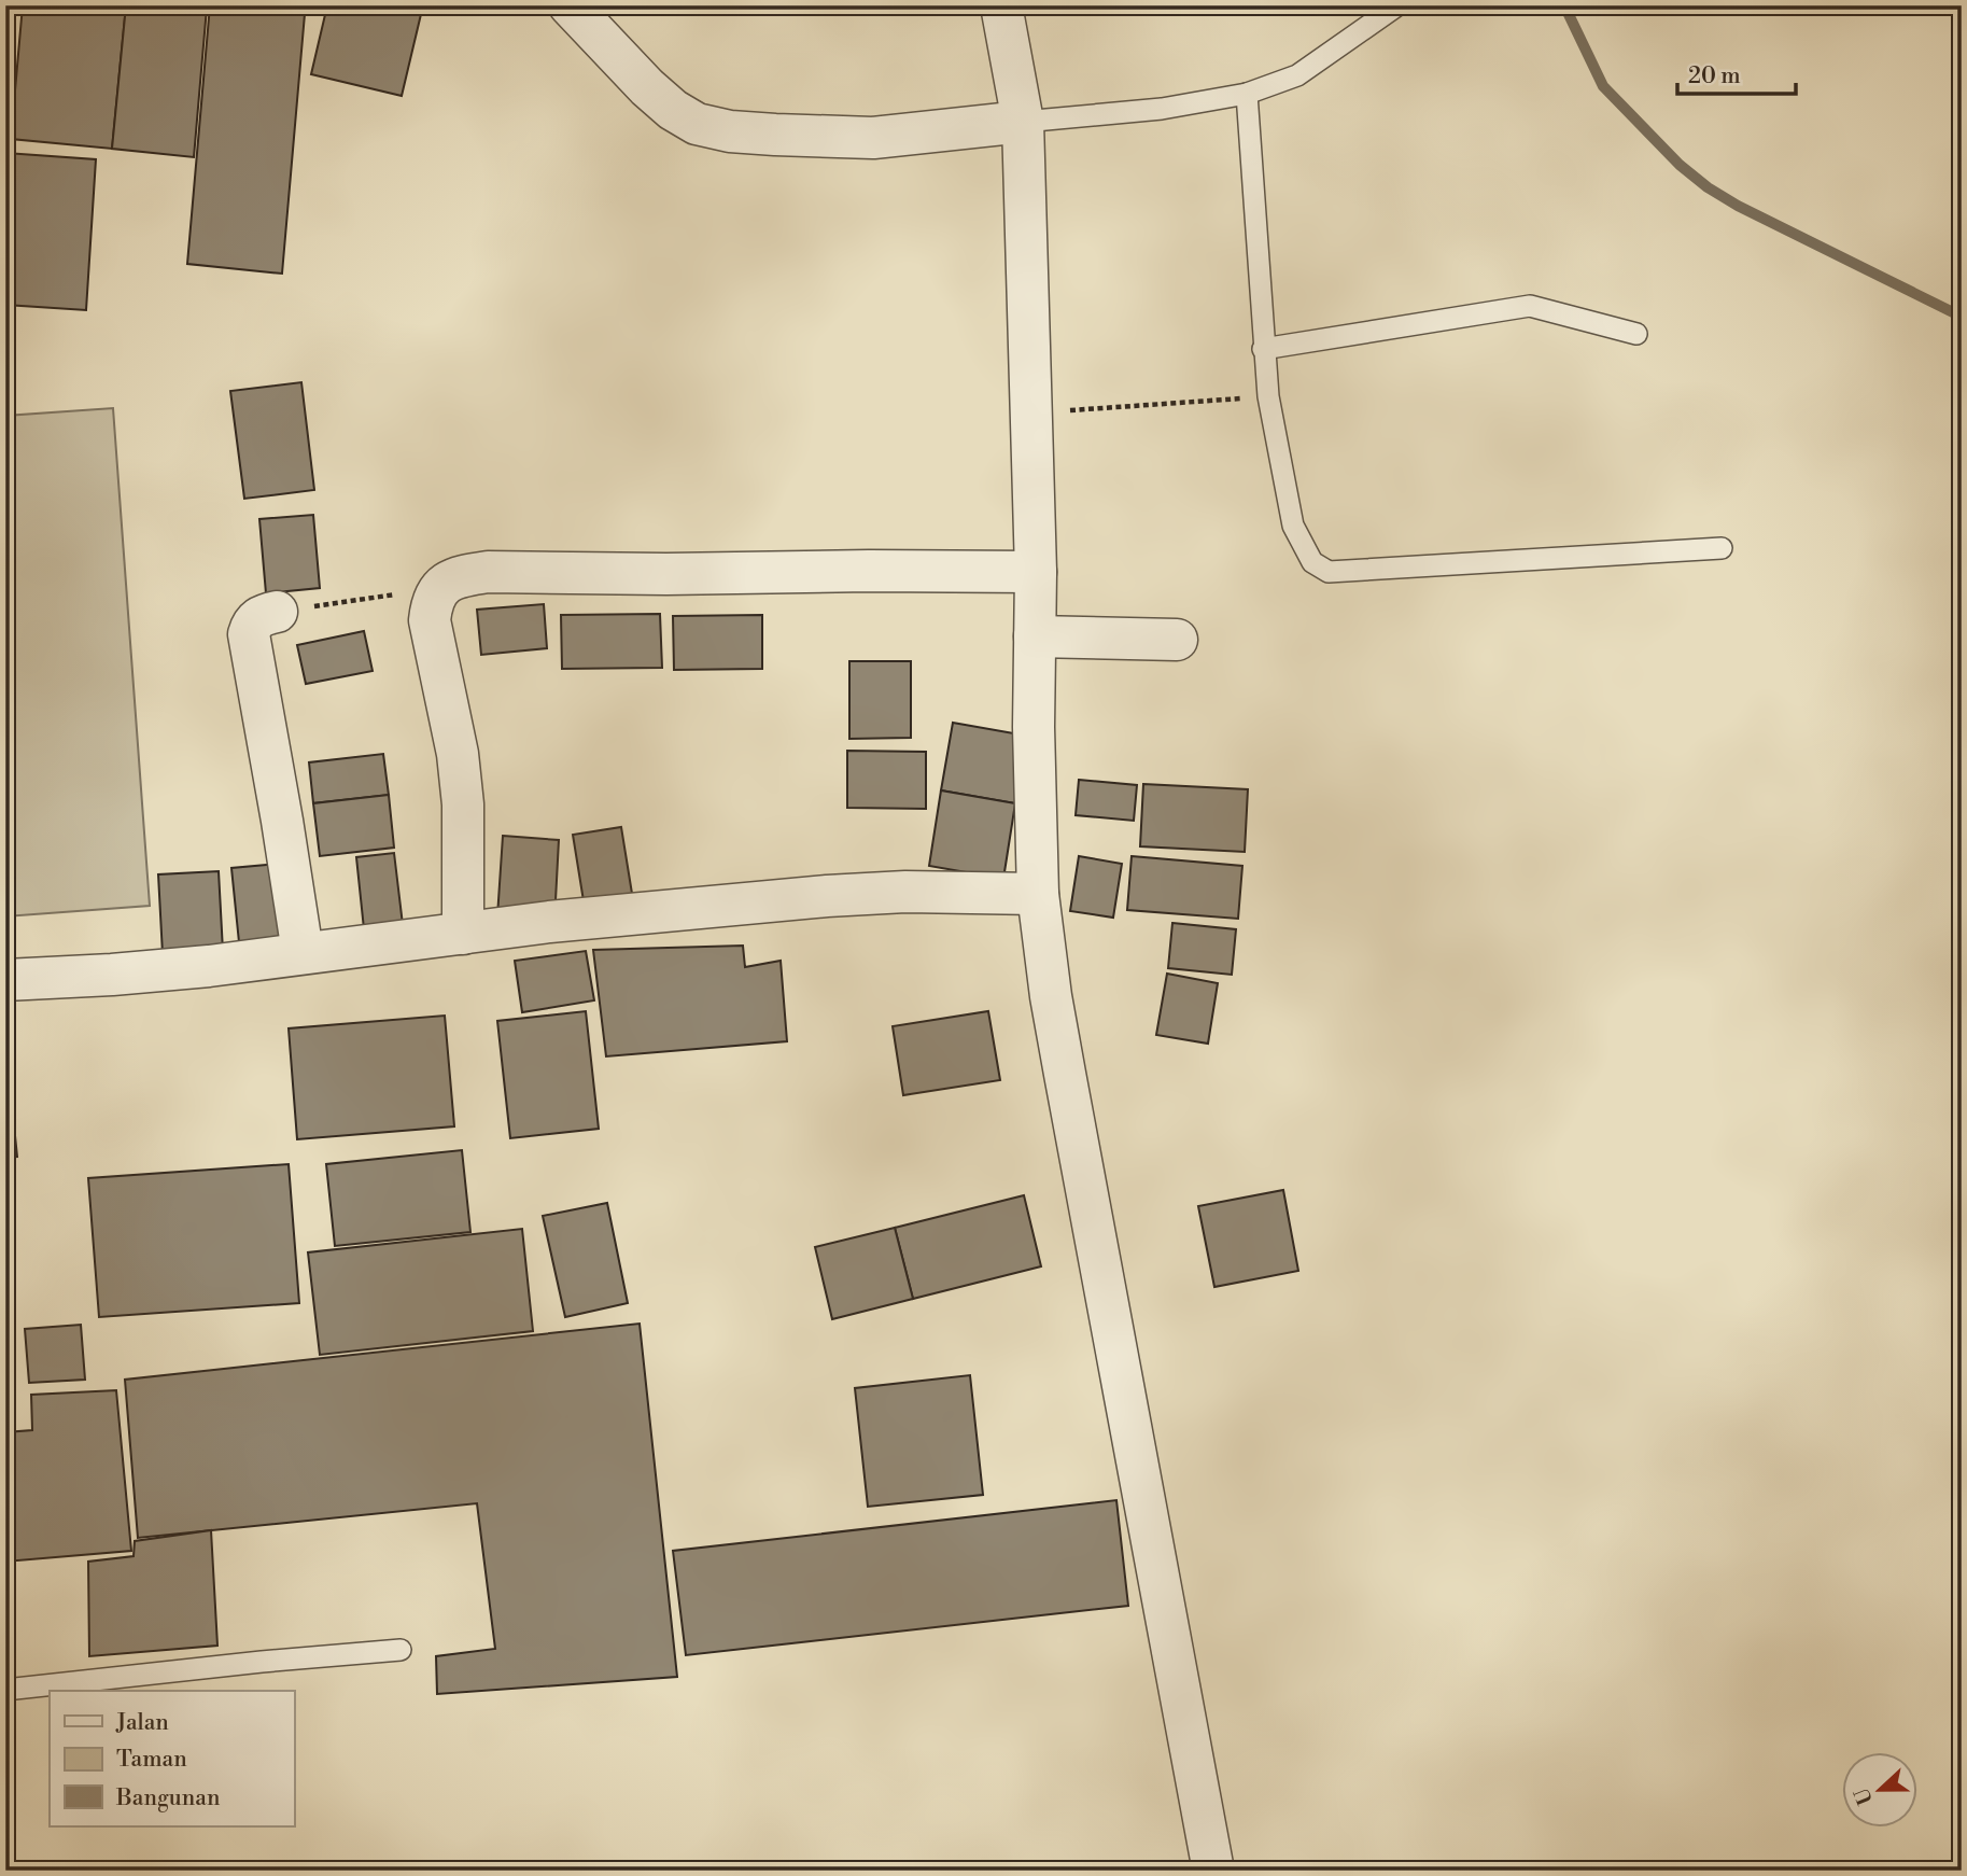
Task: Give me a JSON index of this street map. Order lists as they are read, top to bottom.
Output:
{
  "legend": ["Jalan", "Taman", "Bangunan"],
  "scale_bar": "20 m",
  "north": "left"
}
